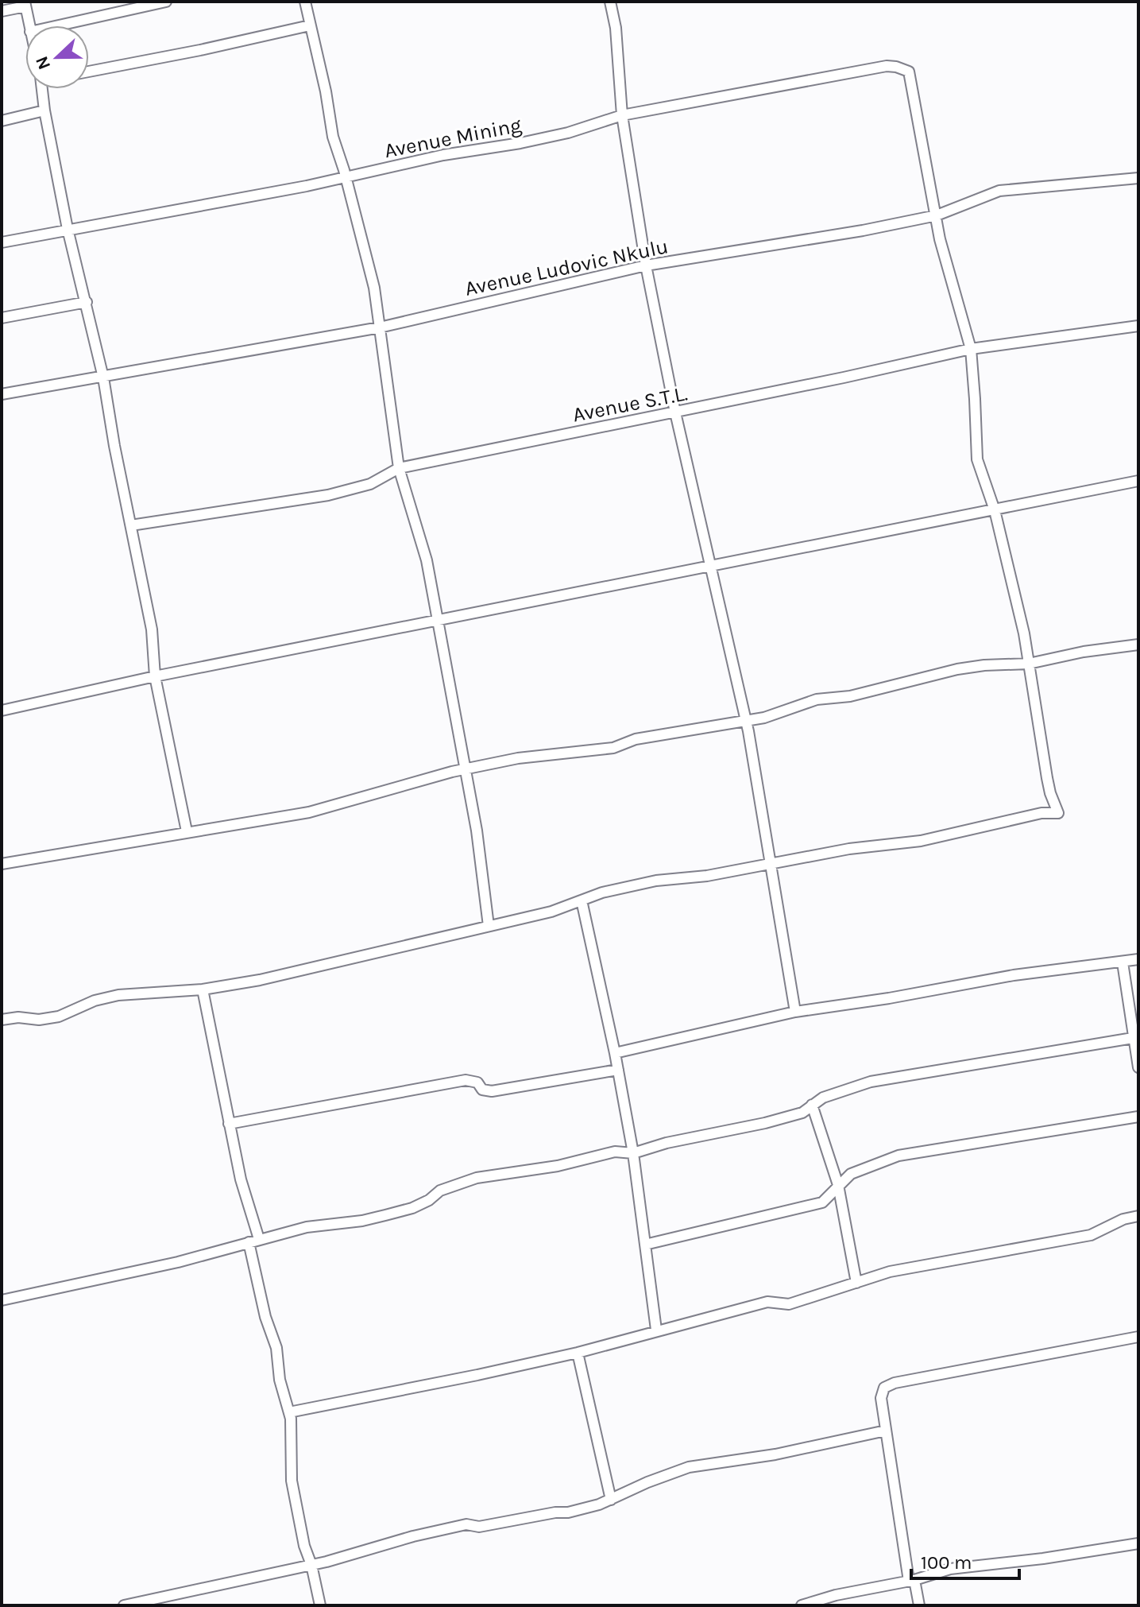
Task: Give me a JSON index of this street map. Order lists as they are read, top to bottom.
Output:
{
  "streets": {
    "street": ["Avenue Mining", "Avenue Ludovic Nkulu", "Avenue S.T.L."]
  },
  "crossings": [
    ["Avenue Mining", "Avenue Ludovic Nkulu"]
  ],
  "scale_bar": "100 m",
  "north": "left"
}
